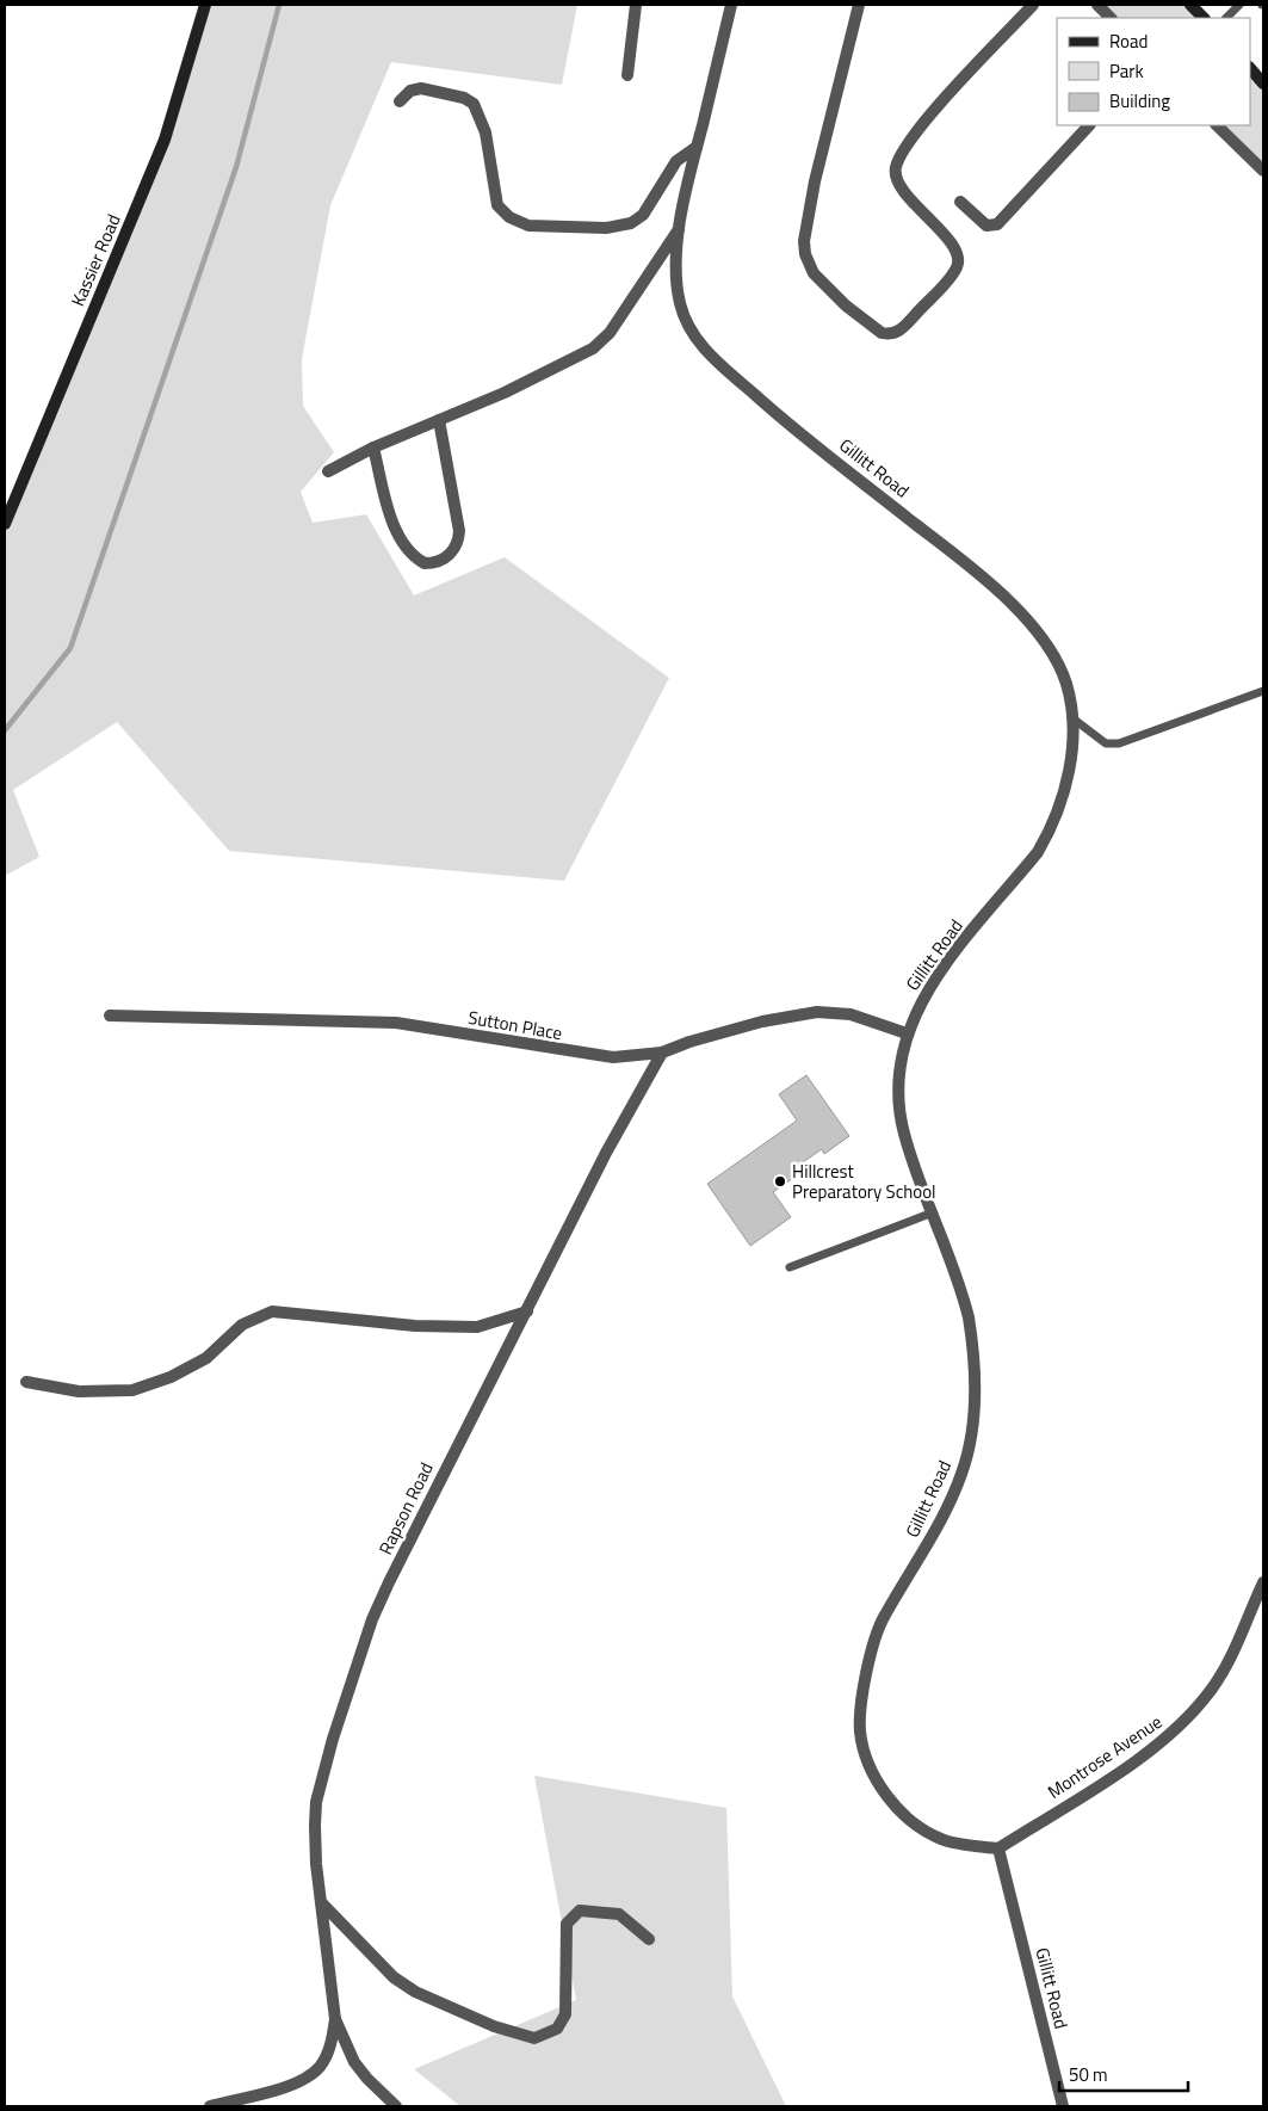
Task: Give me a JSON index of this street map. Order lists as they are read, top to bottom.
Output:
{
  "streets": {
    "main road": ["Kassier Road"],
    "street": [
      "Gillitt Road",
      "Sutton Place",
      "Rapson Road",
      "Montrose Avenue"
    ]
  },
  "crossings": [
    ["Gillitt Road", "Sutton Place"],
    ["Gillitt Road", "Montrose Avenue"],
    ["Sutton Place", "Rapson Road"]
  ],
  "places": ["Hillcrest Preparatory School"],
  "legend": ["Road", "Park", "Building"],
  "scale_bar": "50 m"
}
